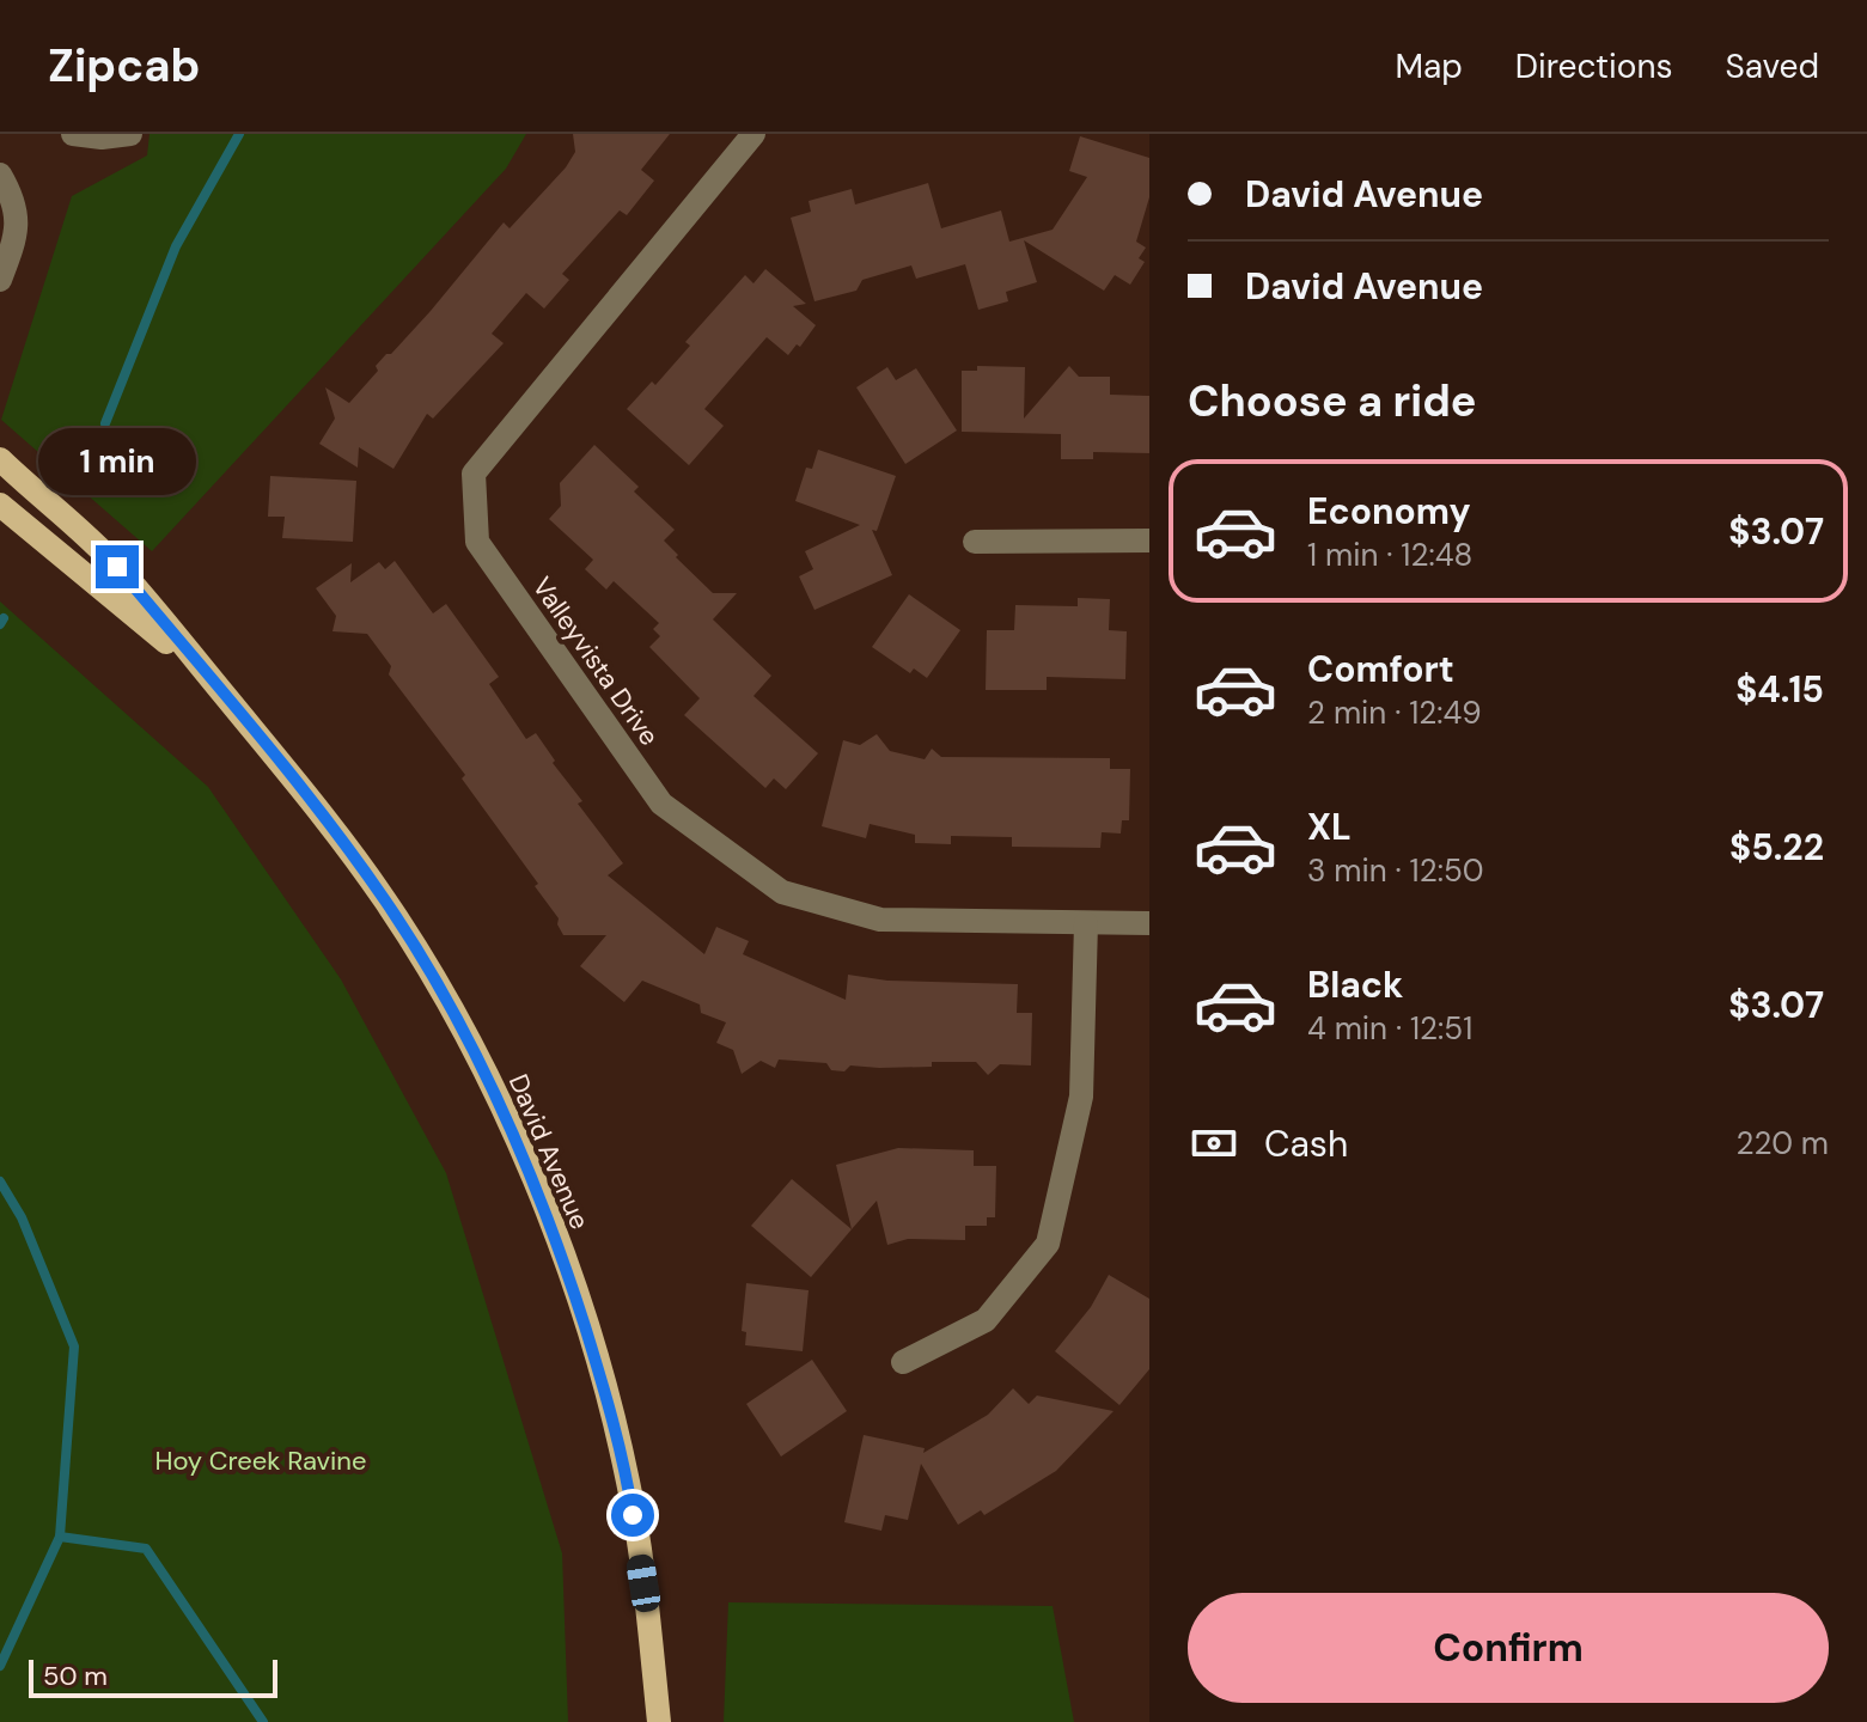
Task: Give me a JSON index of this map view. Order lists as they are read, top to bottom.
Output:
{
  "streets": {
    "main road": ["David Avenue"],
    "street": ["Valleyvista Drive"]
  },
  "parks": ["Hoy Creek Ravine"],
  "scale_bar": "50 m",
  "page": {
    "header": "Zipcab",
    "nav": ["Map", "Directions", "Saved"],
    "banner": ["David Avenue", "David Avenue"],
    "heading": "Choose a ride",
    "bubble": "1 min",
    "list": [
      {
        "name": "Economy",
        "note": "1 min · 12:48",
        "value": "$3.07"
      },
      {
        "name": "Comfort",
        "note": "2 min · 12:49",
        "value": "$4.15"
      },
      {
        "name": "XL",
        "note": "3 min · 12:50",
        "value": "$5.22"
      },
      {
        "name": "Black",
        "note": "4 min · 12:51",
        "value": "$3.07"
      }
    ],
    "pay": ["Cash", "220 m"],
    "buttons": "Confirm",
    "scale": "50 m"
  }
}
